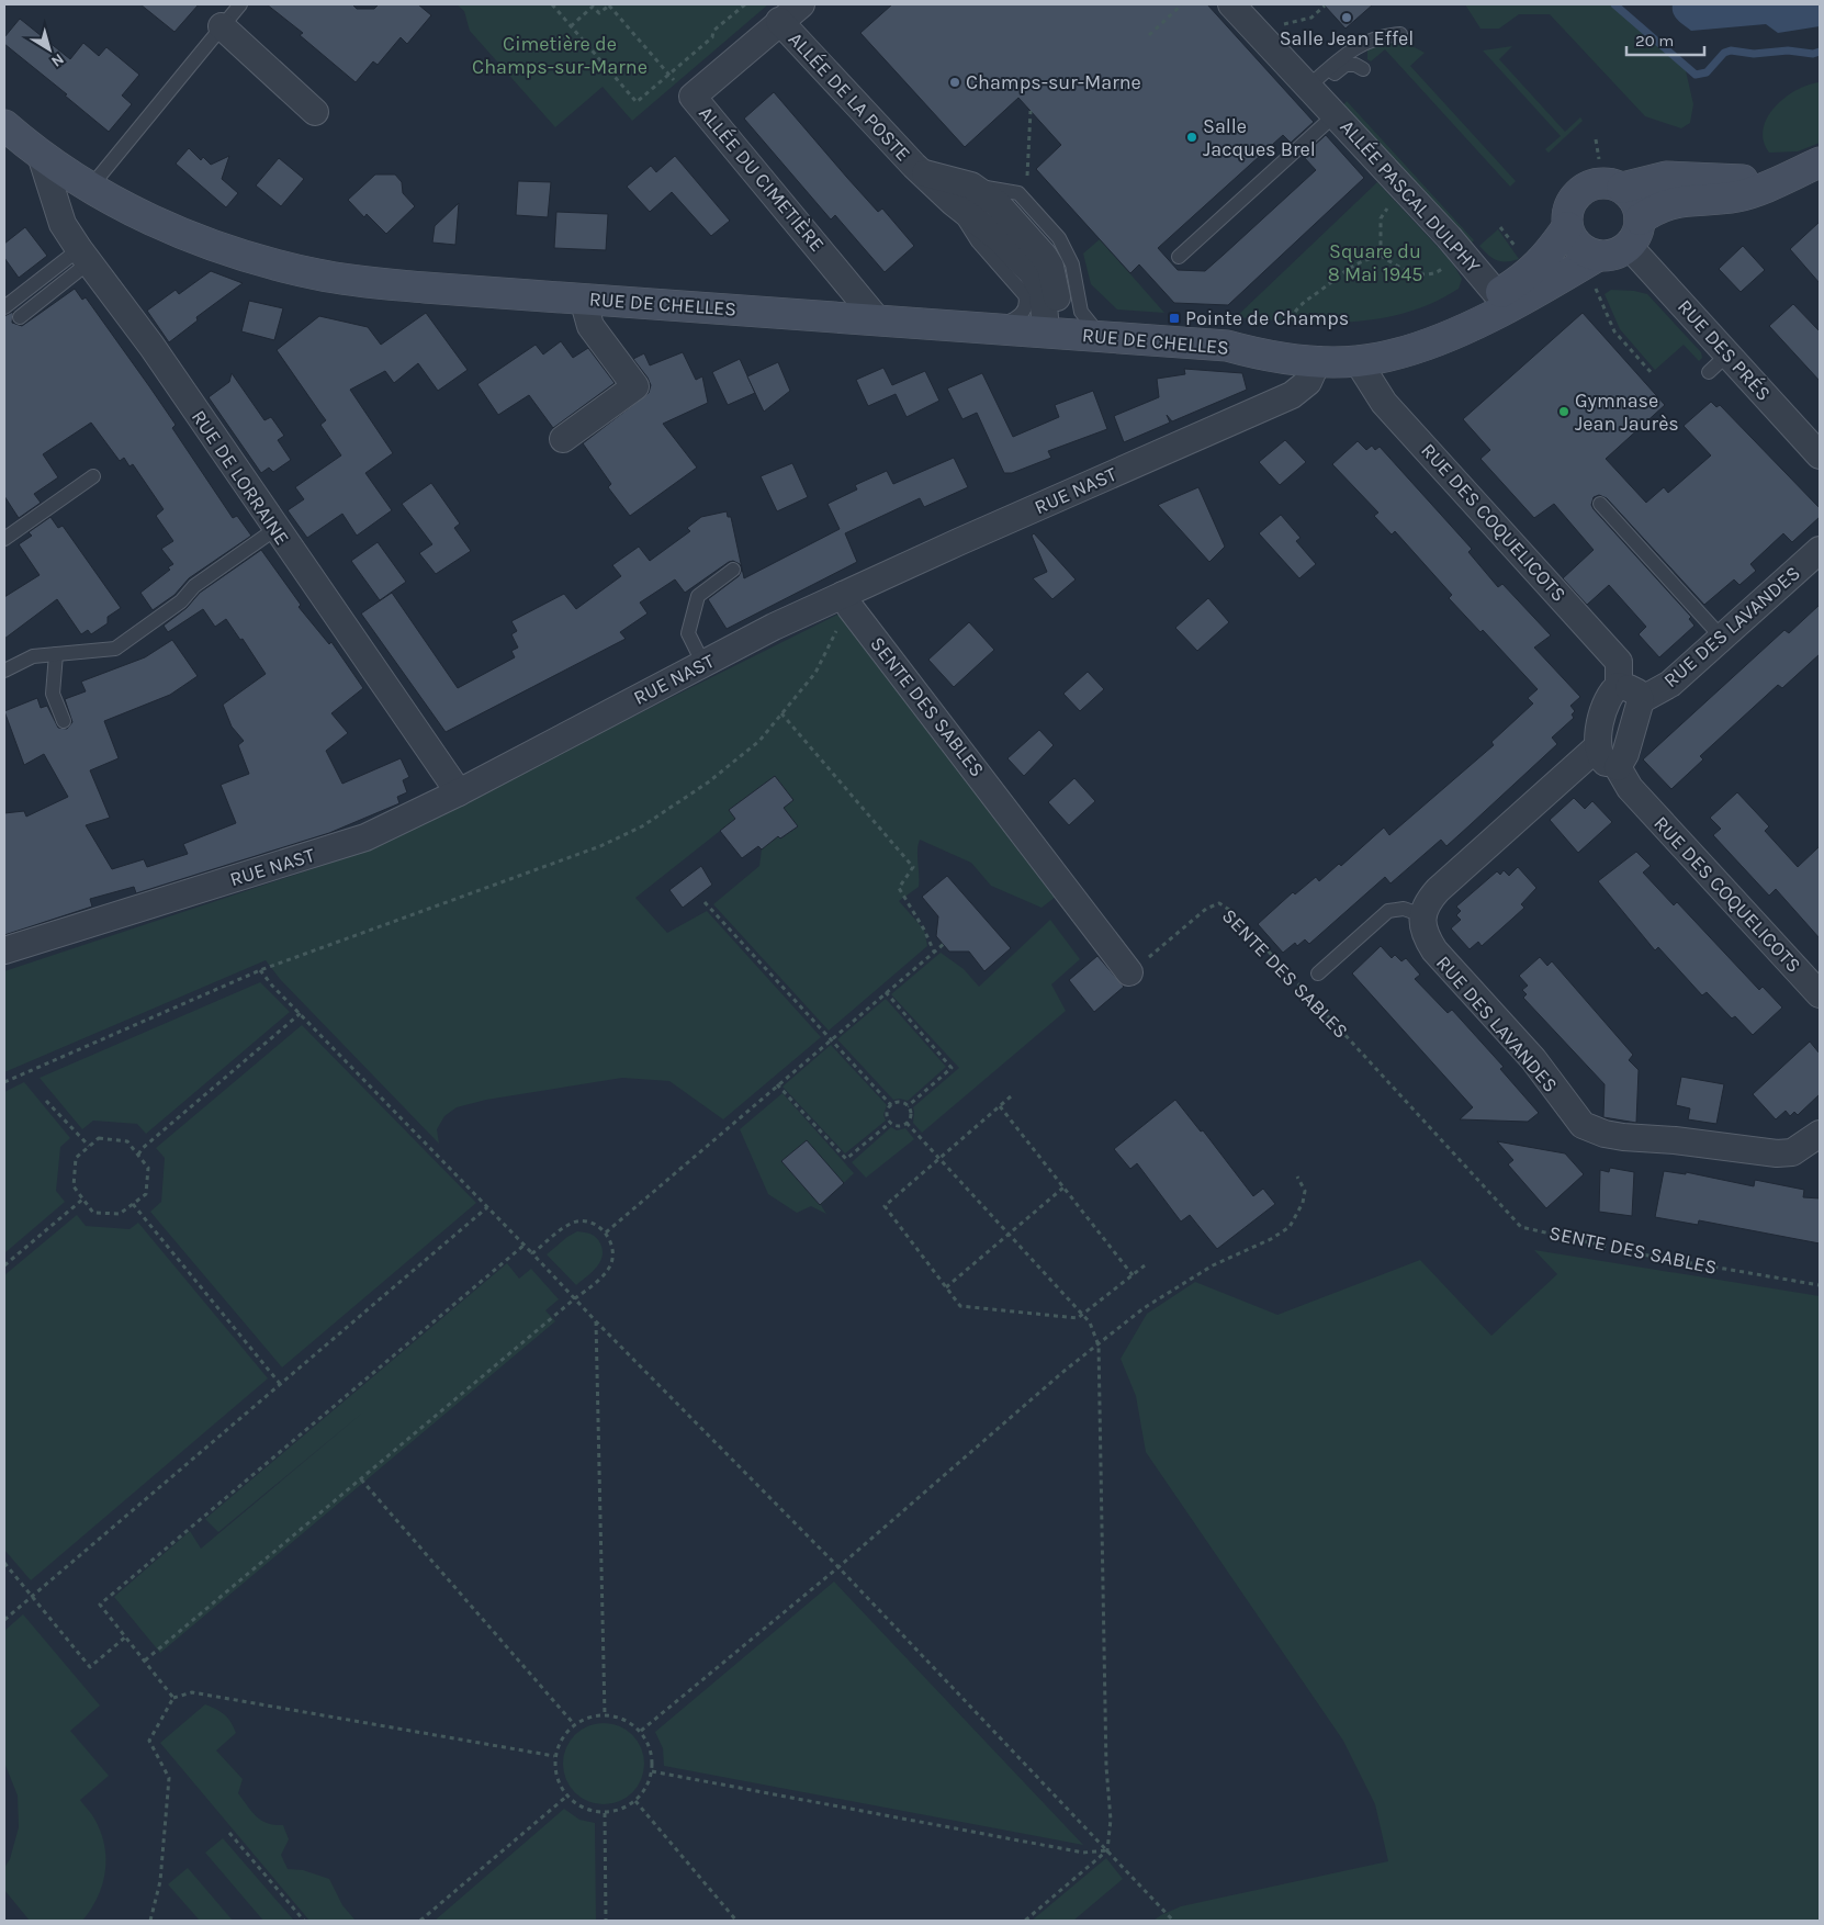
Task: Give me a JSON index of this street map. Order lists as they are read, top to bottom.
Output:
{
  "streets": {
    "main road": ["RUE DE CHELLES"],
    "street": [
      "ALLÉE DE LA POSTE",
      "ALLÉE DU CIMETIÈRE",
      "ALLÉE PASCAL DULPHY",
      "RUE DES PRÉS",
      "RUE DE LORRAINE",
      "RUE NAST",
      "RUE DES COQUELICOTS",
      "RUE DES LAVANDES",
      "SENTE DES SABLES"
    ]
  },
  "crossings": [
    ["ALLÉE DE LA POSTE", "ALLÉE DU CIMETIÈRE"],
    ["ALLÉE DE LA POSTE", "RUE DE CHELLES"],
    ["ALLÉE DU CIMETIÈRE", "RUE DE CHELLES"],
    ["RUE DE CHELLES", "RUE DES PRÉS"],
    ["RUE DE CHELLES", "RUE DE LORRAINE"],
    ["RUE DE CHELLES", "RUE NAST"],
    ["RUE DE CHELLES", "RUE DES COQUELICOTS"],
    ["RUE DE LORRAINE", "RUE NAST"],
    ["RUE NAST", "SENTE DES SABLES"]
  ],
  "parks": ["Cimetière de Champs-sur-Marne", "Square du 8 Mai 1945"],
  "places": {
    "other": [
      "Salle Jean Effel",
      "Champs-sur-Marne",
      "Salle Jacques Brel",
      "Gymnase Jean Jaurès"
    ],
    "transit": ["Pointe de Champs"]
  },
  "scale_bar": "20 m",
  "north": "bottom right"
}
